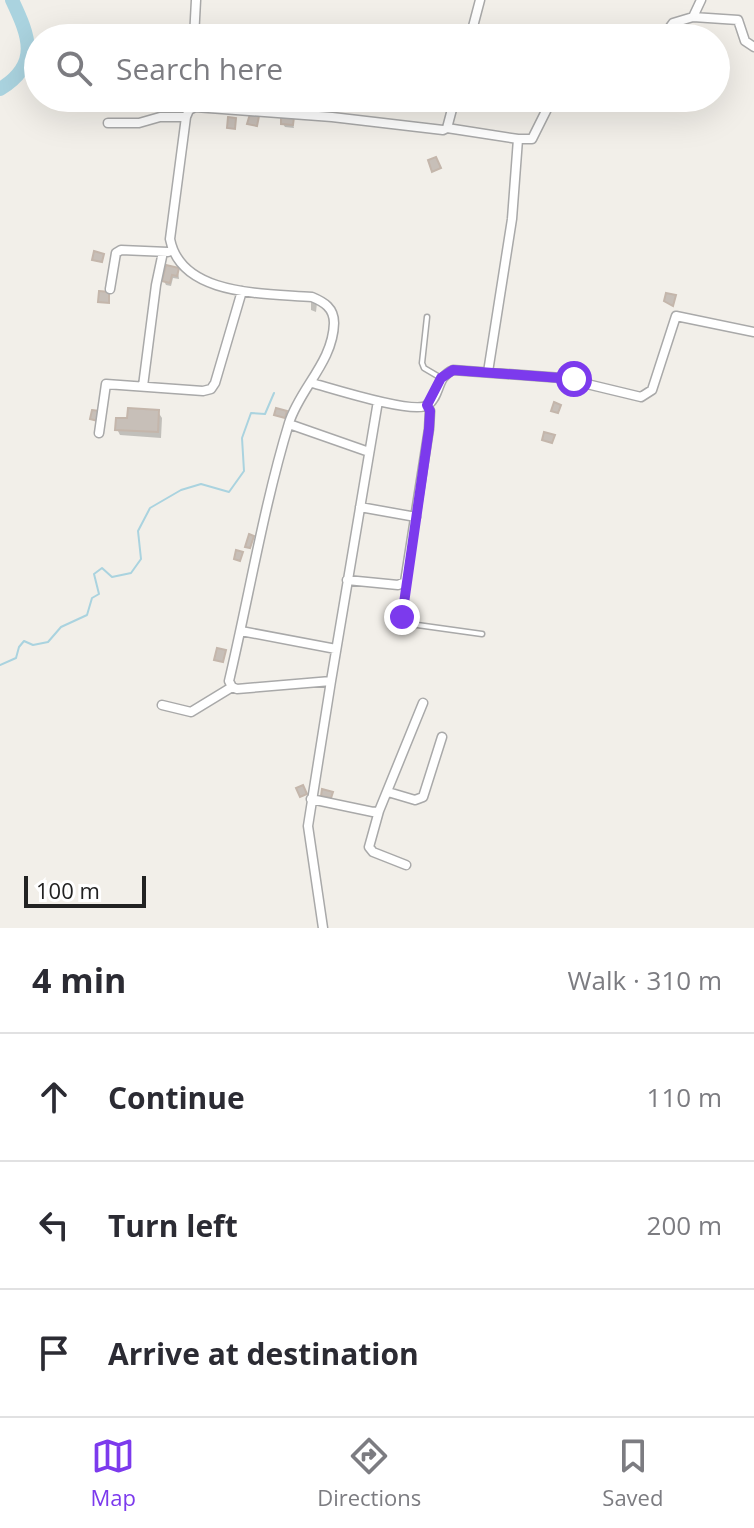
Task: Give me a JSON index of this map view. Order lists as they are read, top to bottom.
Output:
{
  "scale_bar": "100 m",
  "page": {
    "search": "Search here",
    "scale": "100 m",
    "heading": ["4 min", "Walk · 310 m"],
    "list": [
      ["Continue", "110 m"],
      ["Turn left", "200 m"],
      "Arrive at destination"
    ],
    "nav": ["Map", "Directions", "Saved"]
  }
}
